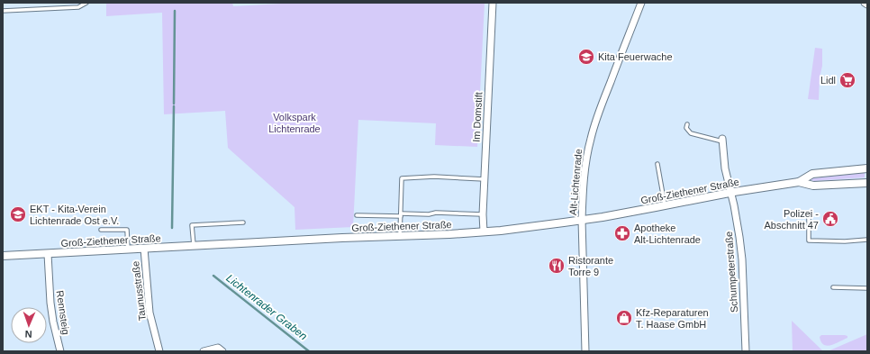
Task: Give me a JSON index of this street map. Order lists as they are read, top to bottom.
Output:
{
  "streets": {
    "street": [
      "Im Domstift",
      "Alt-Lichtenrade",
      "Groß-Ziethener Straße",
      "Schumpeterstraße",
      "Taunusstraße",
      "Rennsteig"
    ]
  },
  "crossings": [
    ["Im Domstift", "Groß-Ziethener Straße"],
    ["Alt-Lichtenrade", "Groß-Ziethener Straße"],
    ["Groß-Ziethener Straße", "Schumpeterstraße"],
    ["Groß-Ziethener Straße", "Taunusstraße"],
    ["Groß-Ziethener Straße", "Rennsteig"]
  ],
  "water": ["Lichtenrader Graben"],
  "parks": ["Volkspark Lichtenrade"],
  "places": {
    "school or university": ["Kita Feuerwache", "EKT - Kita-Verein Lichtenrade Ost e.V."],
    "supermarket": ["Lidl"],
    "public building": ["Polizei - Abschnitt 47"],
    "pharmacy": ["Apotheke Alt-Lichtenrade"],
    "restaurant": ["Ristorante Torre 9"],
    "shop": ["Kfz-Reparaturen T. Haase GmbH"]
  },
  "north": "bottom"
}
